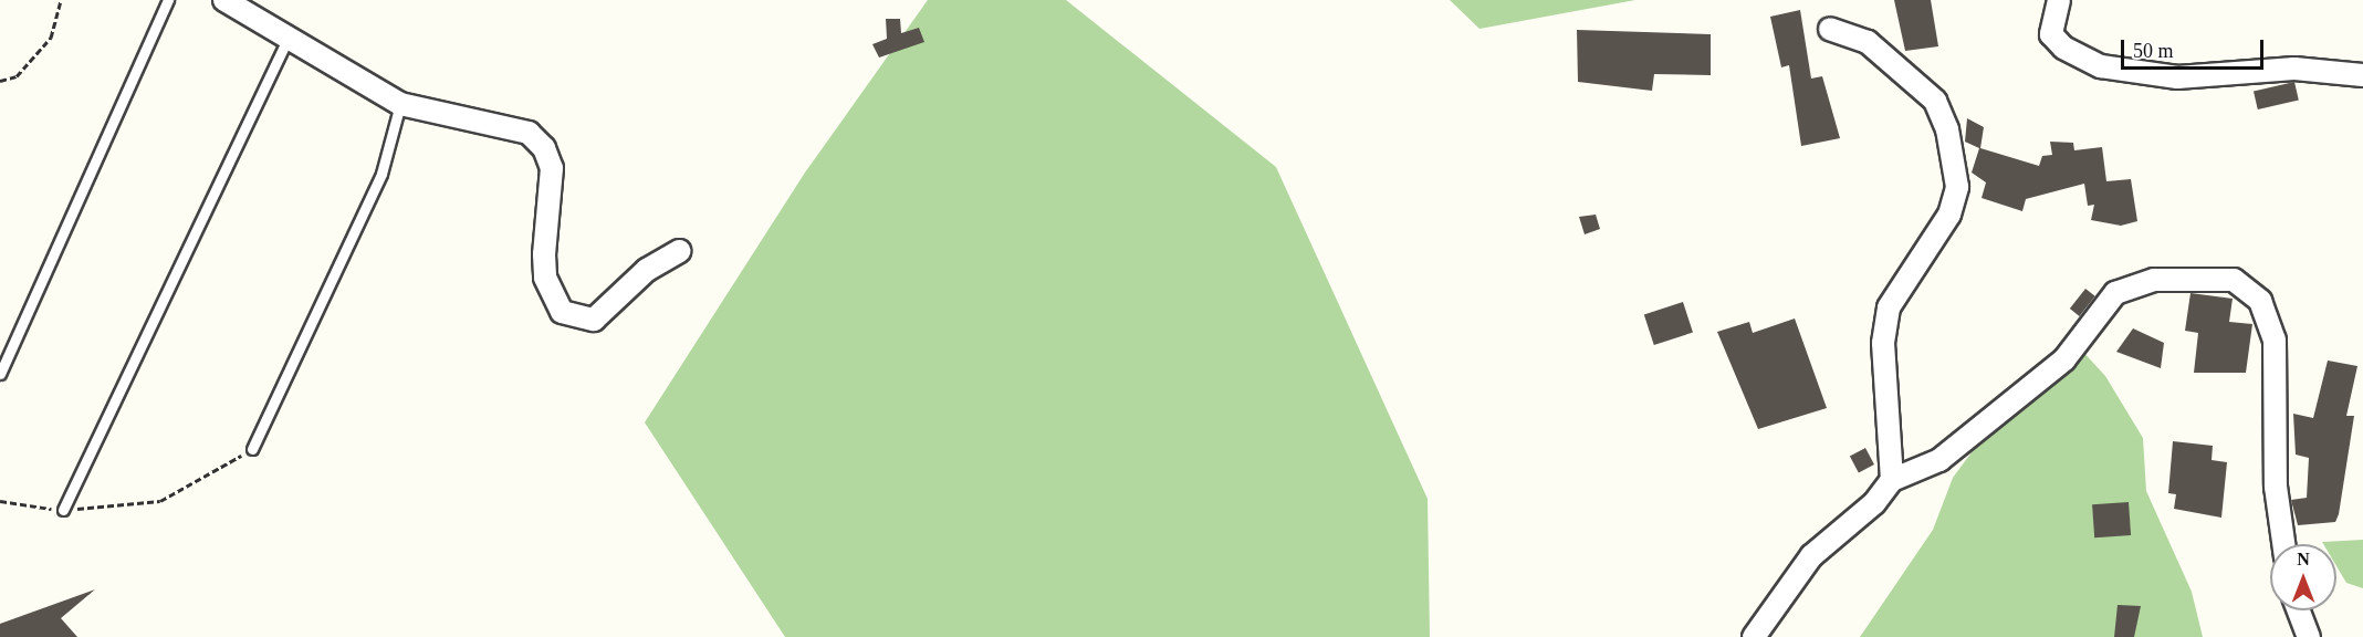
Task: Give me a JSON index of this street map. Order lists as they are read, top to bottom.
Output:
{
  "scale_bar": "50 m",
  "north": "top"
}
